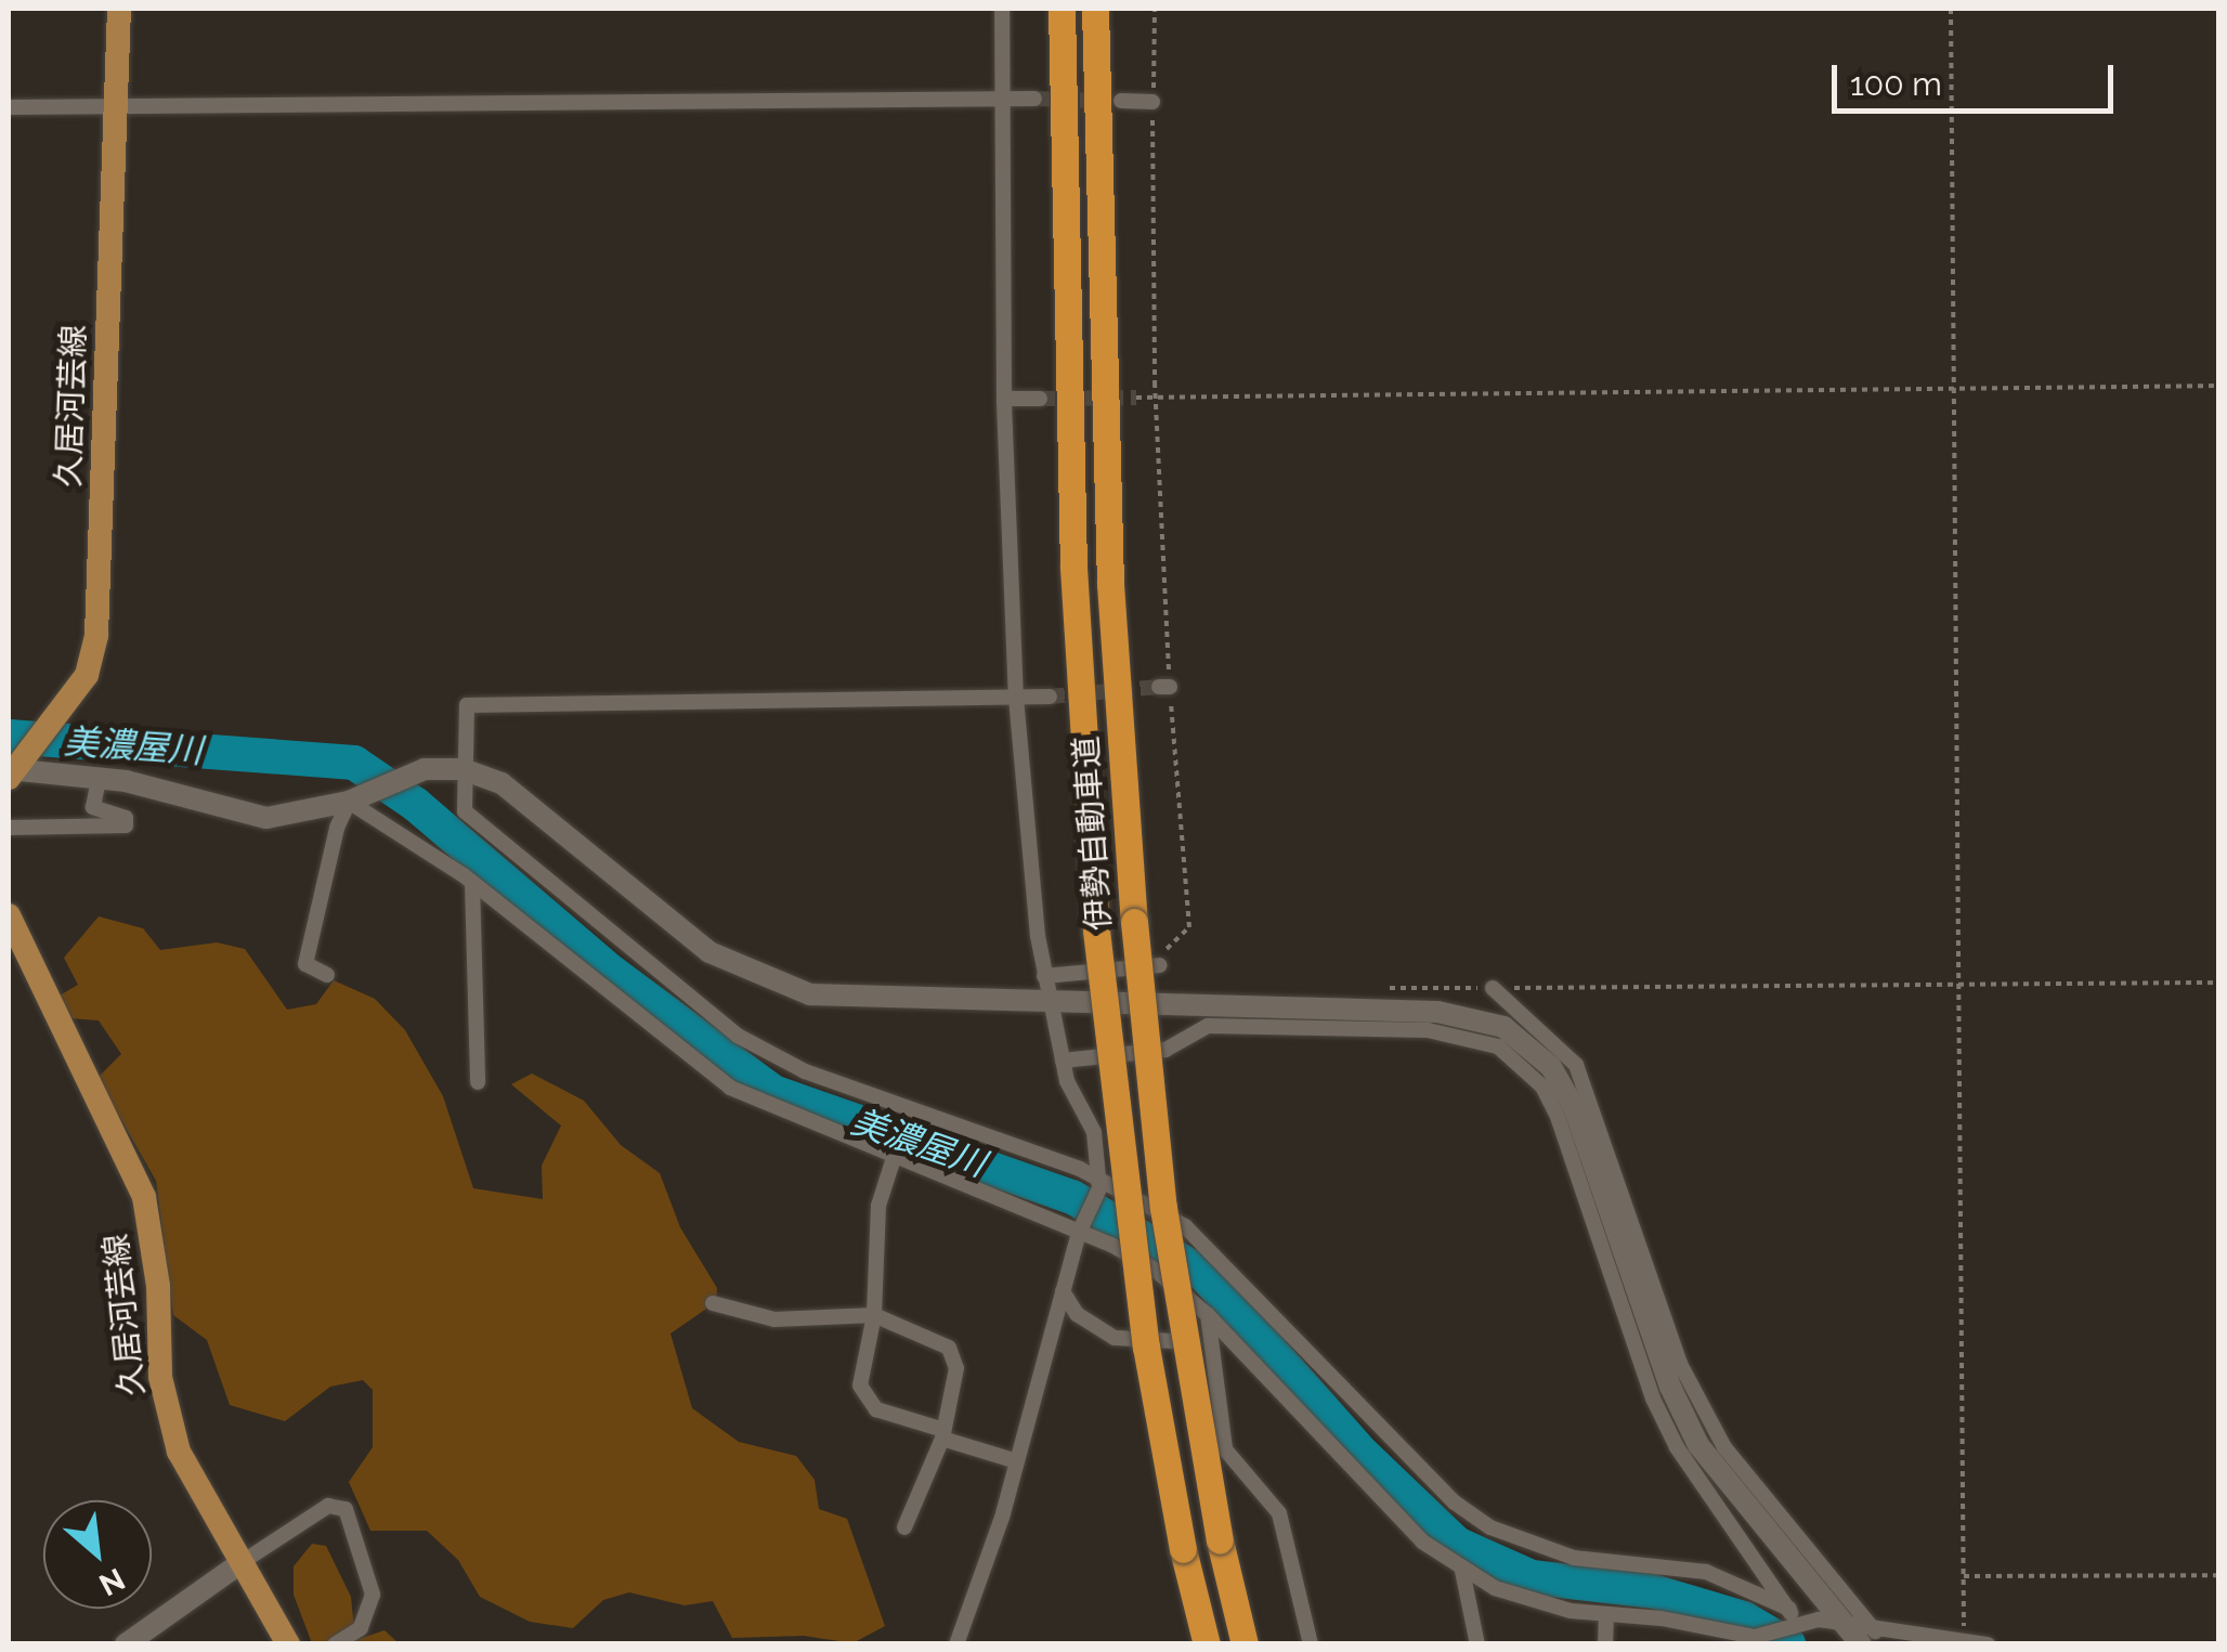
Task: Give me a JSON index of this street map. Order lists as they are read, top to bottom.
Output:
{
  "streets": {
    "highway": ["伊勢自動車道"],
    "main road": ["久居河芸線"]
  },
  "water": ["美濃屋川"],
  "scale_bar": "100 m",
  "north": "bottom right"
}
